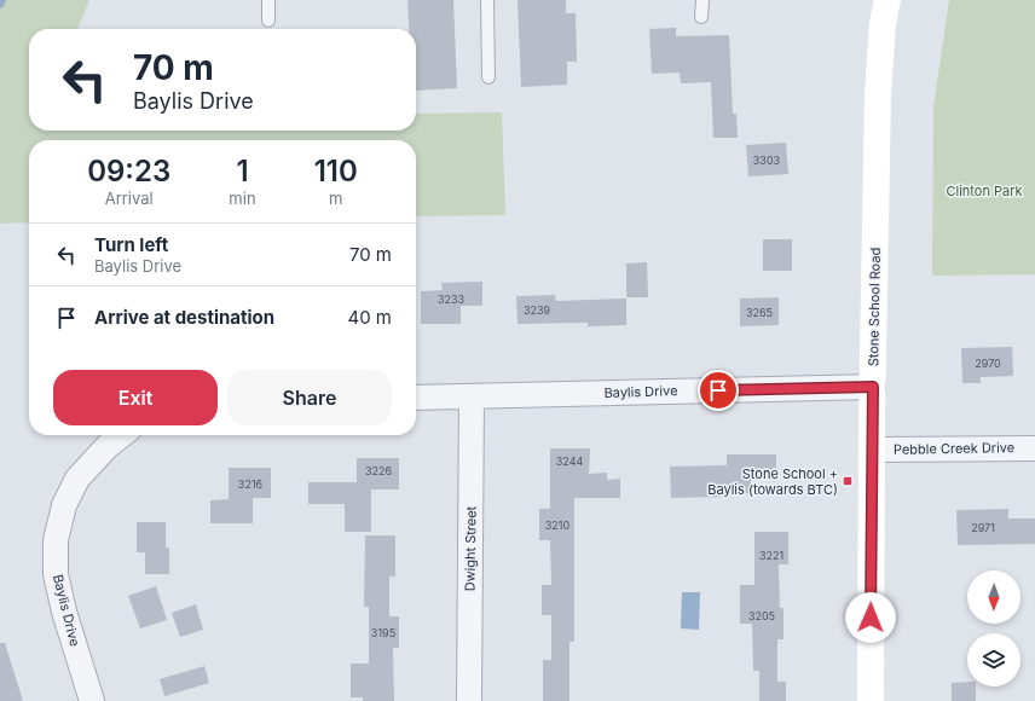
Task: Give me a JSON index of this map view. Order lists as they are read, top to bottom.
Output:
{
  "streets": {
    "main road": ["Stone School Road"],
    "street": ["Baylis Drive", "Pebble Creek Drive", "Dwight Street"]
  },
  "crossings": [
    ["Stone School Road", "Baylis Drive"],
    ["Stone School Road", "Pebble Creek Drive"],
    ["Baylis Drive", "Dwight Street"]
  ],
  "parks": ["Clinton Park"],
  "places": {
    "transit": ["Stone School + Baylis (towards BTC)"]
  },
  "house_numbers": [
    "3303",
    "3233",
    "3239",
    "3265",
    "2970",
    "3244",
    "3226",
    "3216",
    "3210",
    "2971",
    "3221",
    "3205",
    "3195"
  ],
  "north": "bottom",
  "page": {
    "turn": ["70 m", "Baylis Drive"],
    "eta": [
      "09:23",
      "Arrival",
      "1",
      "min",
      "110",
      "m"
    ],
    "list": [
      {
        "name": "Turn left",
        "note": "Baylis Drive",
        "value": "70 m"
      },
      {
        "name": "Arrive at destination",
        "value": "40 m"
      }
    ],
    "buttons": ["Exit", "Share"]
  }
}
